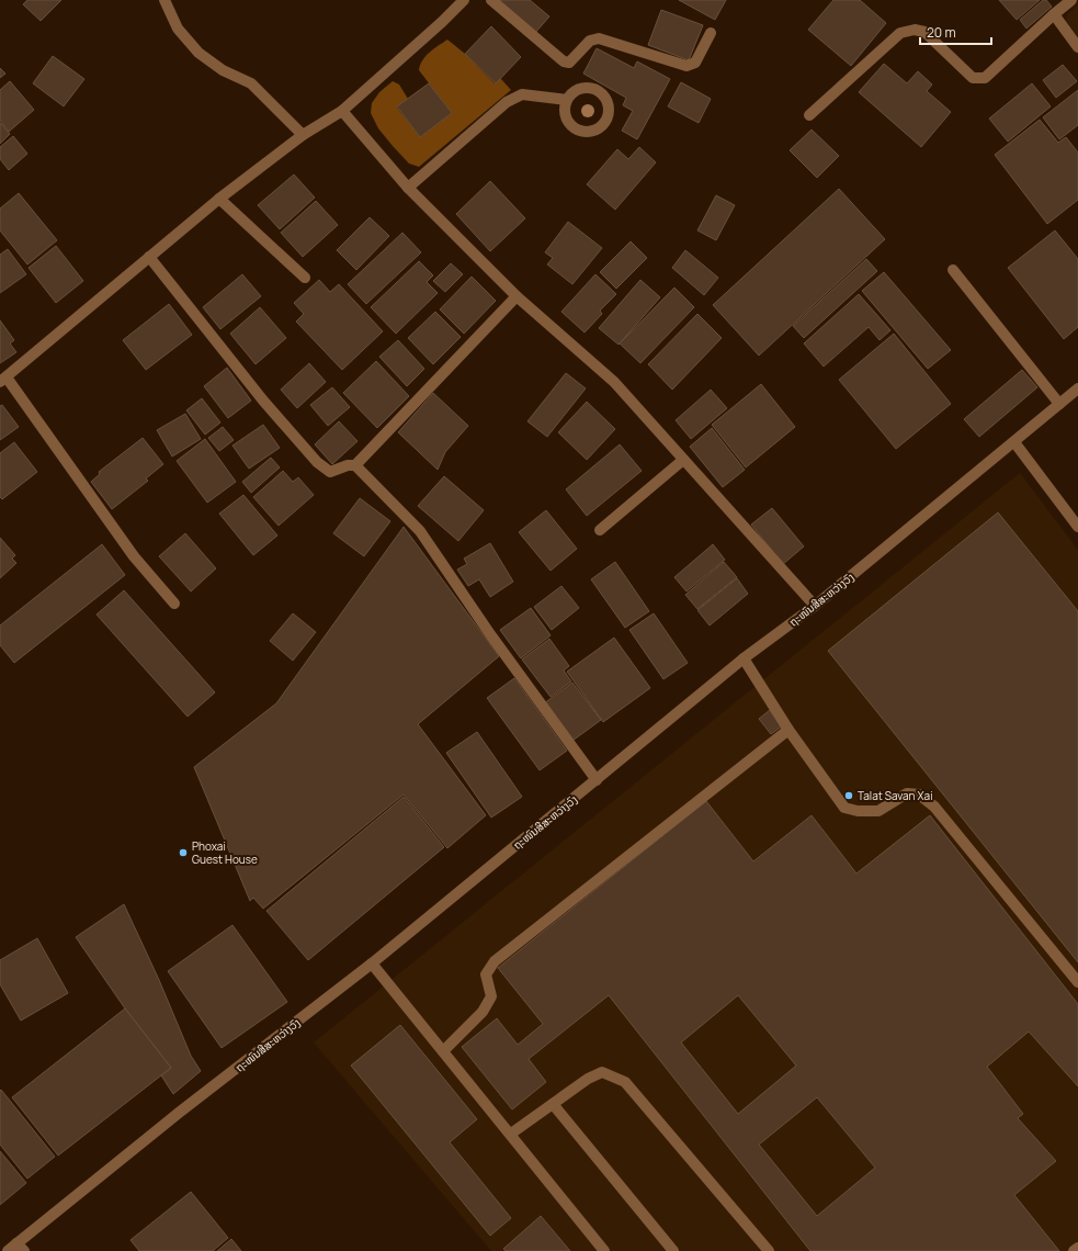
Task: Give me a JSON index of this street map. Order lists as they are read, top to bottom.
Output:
{
  "streets": {
    "street": ["ຖະໜົນສີສະຫວ່າງວົງ"]
  },
  "places": ["Talat Savan Xai", "Phoxai Guest House"],
  "scale_bar": "20 m"
}
